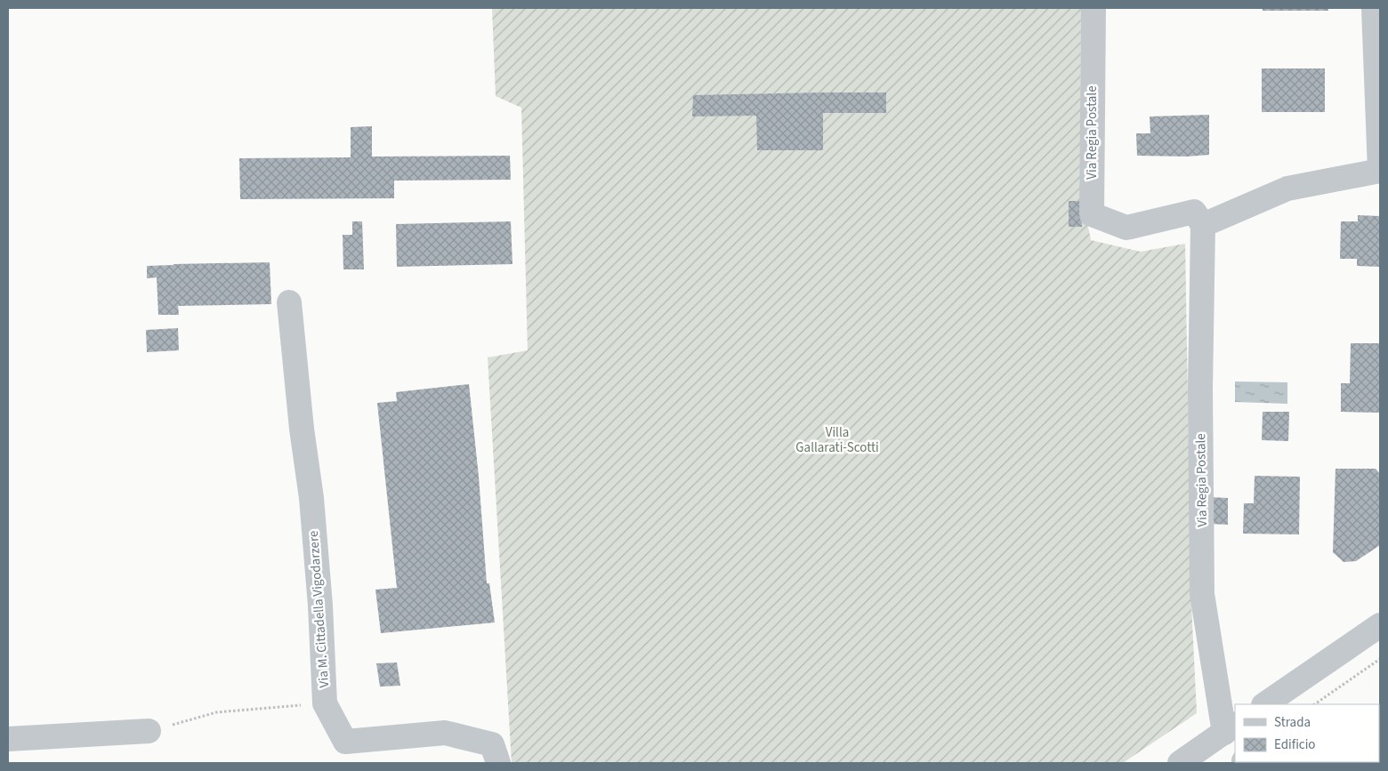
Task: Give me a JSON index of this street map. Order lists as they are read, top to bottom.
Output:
{
  "streets": {
    "street": ["Via Regia Postale", "Via M. Cittadella Vigodarzere"]
  },
  "parks": ["Villa Gallarati-Scotti"],
  "legend": ["Strada", "Edificio"]
}
